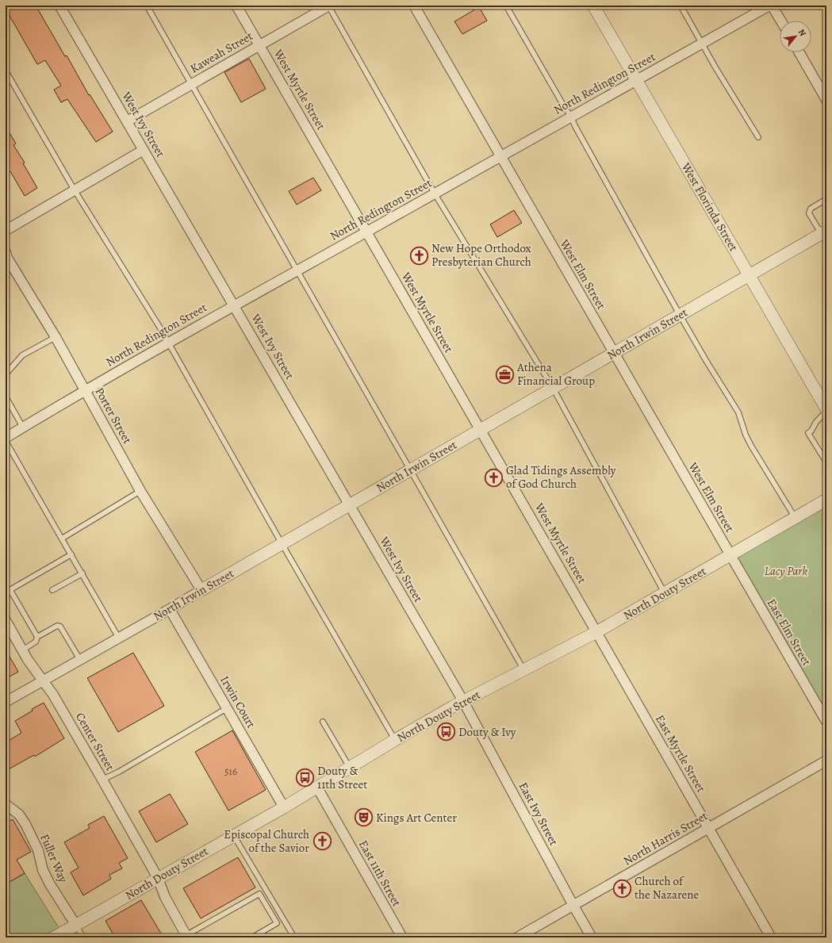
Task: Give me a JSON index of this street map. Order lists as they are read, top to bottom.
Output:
{
  "streets": {
    "street": [
      "Kaweah Street",
      "North Redington Street",
      "West Myrtle Street",
      "West Ivy Street",
      "West Florinda Street",
      "West Elm Street",
      "North Irwin Street",
      "Porter Street",
      "North Douty Street",
      "East Elm Street",
      "Irwin Court",
      "Center Street",
      "East Myrtle Street",
      "East Ivy Street",
      "North Harris Street",
      "Fuller Way",
      "East 11th Street"
    ]
  },
  "crossings": [
    ["Kaweah Street", "West Myrtle Street"],
    ["Kaweah Street", "West Ivy Street"],
    ["North Redington Street", "West Myrtle Street"],
    ["North Redington Street", "West Ivy Street"],
    ["North Redington Street", "West Florinda Street"],
    ["North Redington Street", "West Elm Street"],
    ["North Redington Street", "Porter Street"],
    ["West Myrtle Street", "North Irwin Street"],
    ["West Myrtle Street", "North Douty Street"],
    ["West Myrtle Street", "East Myrtle Street"],
    ["West Ivy Street", "North Irwin Street"],
    ["West Ivy Street", "North Douty Street"],
    ["West Ivy Street", "East Ivy Street"],
    ["West Florinda Street", "North Irwin Street"],
    ["West Elm Street", "North Irwin Street"],
    ["West Elm Street", "North Douty Street"],
    ["West Elm Street", "East Elm Street"],
    ["North Irwin Street", "Porter Street"],
    ["North Irwin Street", "Irwin Court"],
    ["North Irwin Street", "Center Street"],
    ["North Douty Street", "East Elm Street"],
    ["North Douty Street", "Irwin Court"],
    ["North Douty Street", "Center Street"],
    ["North Douty Street", "East Myrtle Street"],
    ["North Douty Street", "East Ivy Street"],
    ["North Douty Street", "Fuller Way"],
    ["North Douty Street", "East 11th Street"],
    ["East Myrtle Street", "North Harris Street"],
    ["East Ivy Street", "North Harris Street"]
  ],
  "parks": ["Lacy Park"],
  "places": {
    "church": [
      "New Hope Orthodox Presbyterian Church",
      "Glad Tidings Assembly of God Church",
      "Episcopal Church of the Savior",
      "Church of the Nazarene"
    ],
    "office": ["Athena Financial Group"],
    "bus stop": ["Douty & Ivy", "Douty & 11th Street"],
    "theatre": ["Kings Art Center"]
  },
  "house_numbers": ["516"],
  "north": "top right"
}
